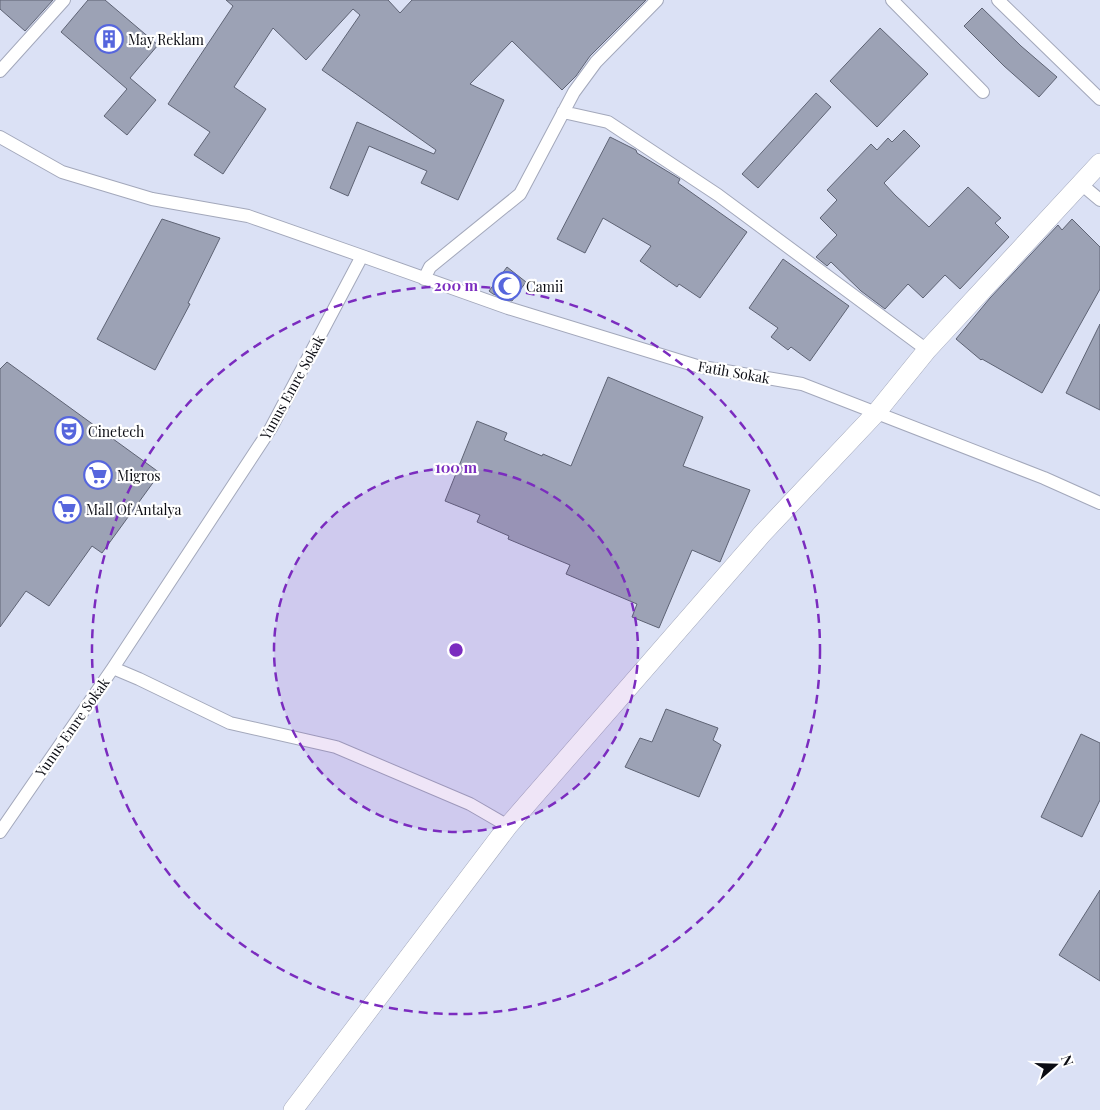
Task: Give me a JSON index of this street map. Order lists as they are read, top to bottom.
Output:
{
  "streets": {
    "street": ["Fatih Sokak", "Yunus Emre Sokak"]
  },
  "crossings": [
    ["Fatih Sokak", "Yunus Emre Sokak"]
  ],
  "places": {
    "building": ["May Reklam"],
    "mosque": ["Camii"],
    "theatre": ["Cinetech"],
    "supermarket": ["Migros", "Mall Of Antalya"]
  },
  "north": "right",
  "rings": ["200 m", "100 m"]
}
